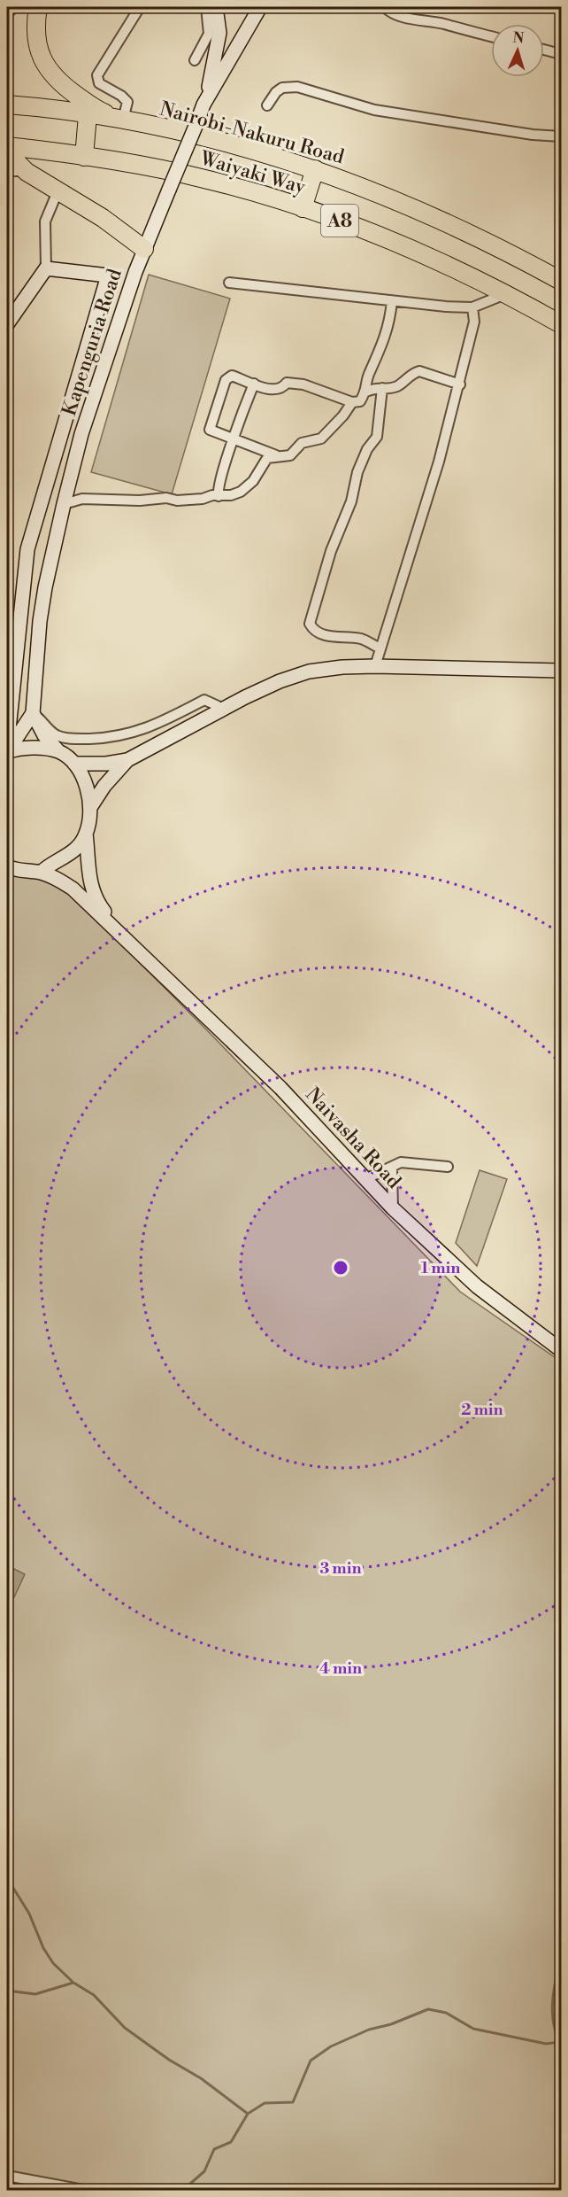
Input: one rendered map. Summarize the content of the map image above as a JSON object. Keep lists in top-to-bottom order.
{
  "streets": {
    "highway": ["Nairobi-Nakuru Road", "Waiyaki Way", "A8"],
    "street": ["Kapenguria Road", "Naivasha Road"]
  },
  "north": "top",
  "rings": [
    "1 min",
    "2 min",
    "3 min",
    "4 min"
  ]
}
